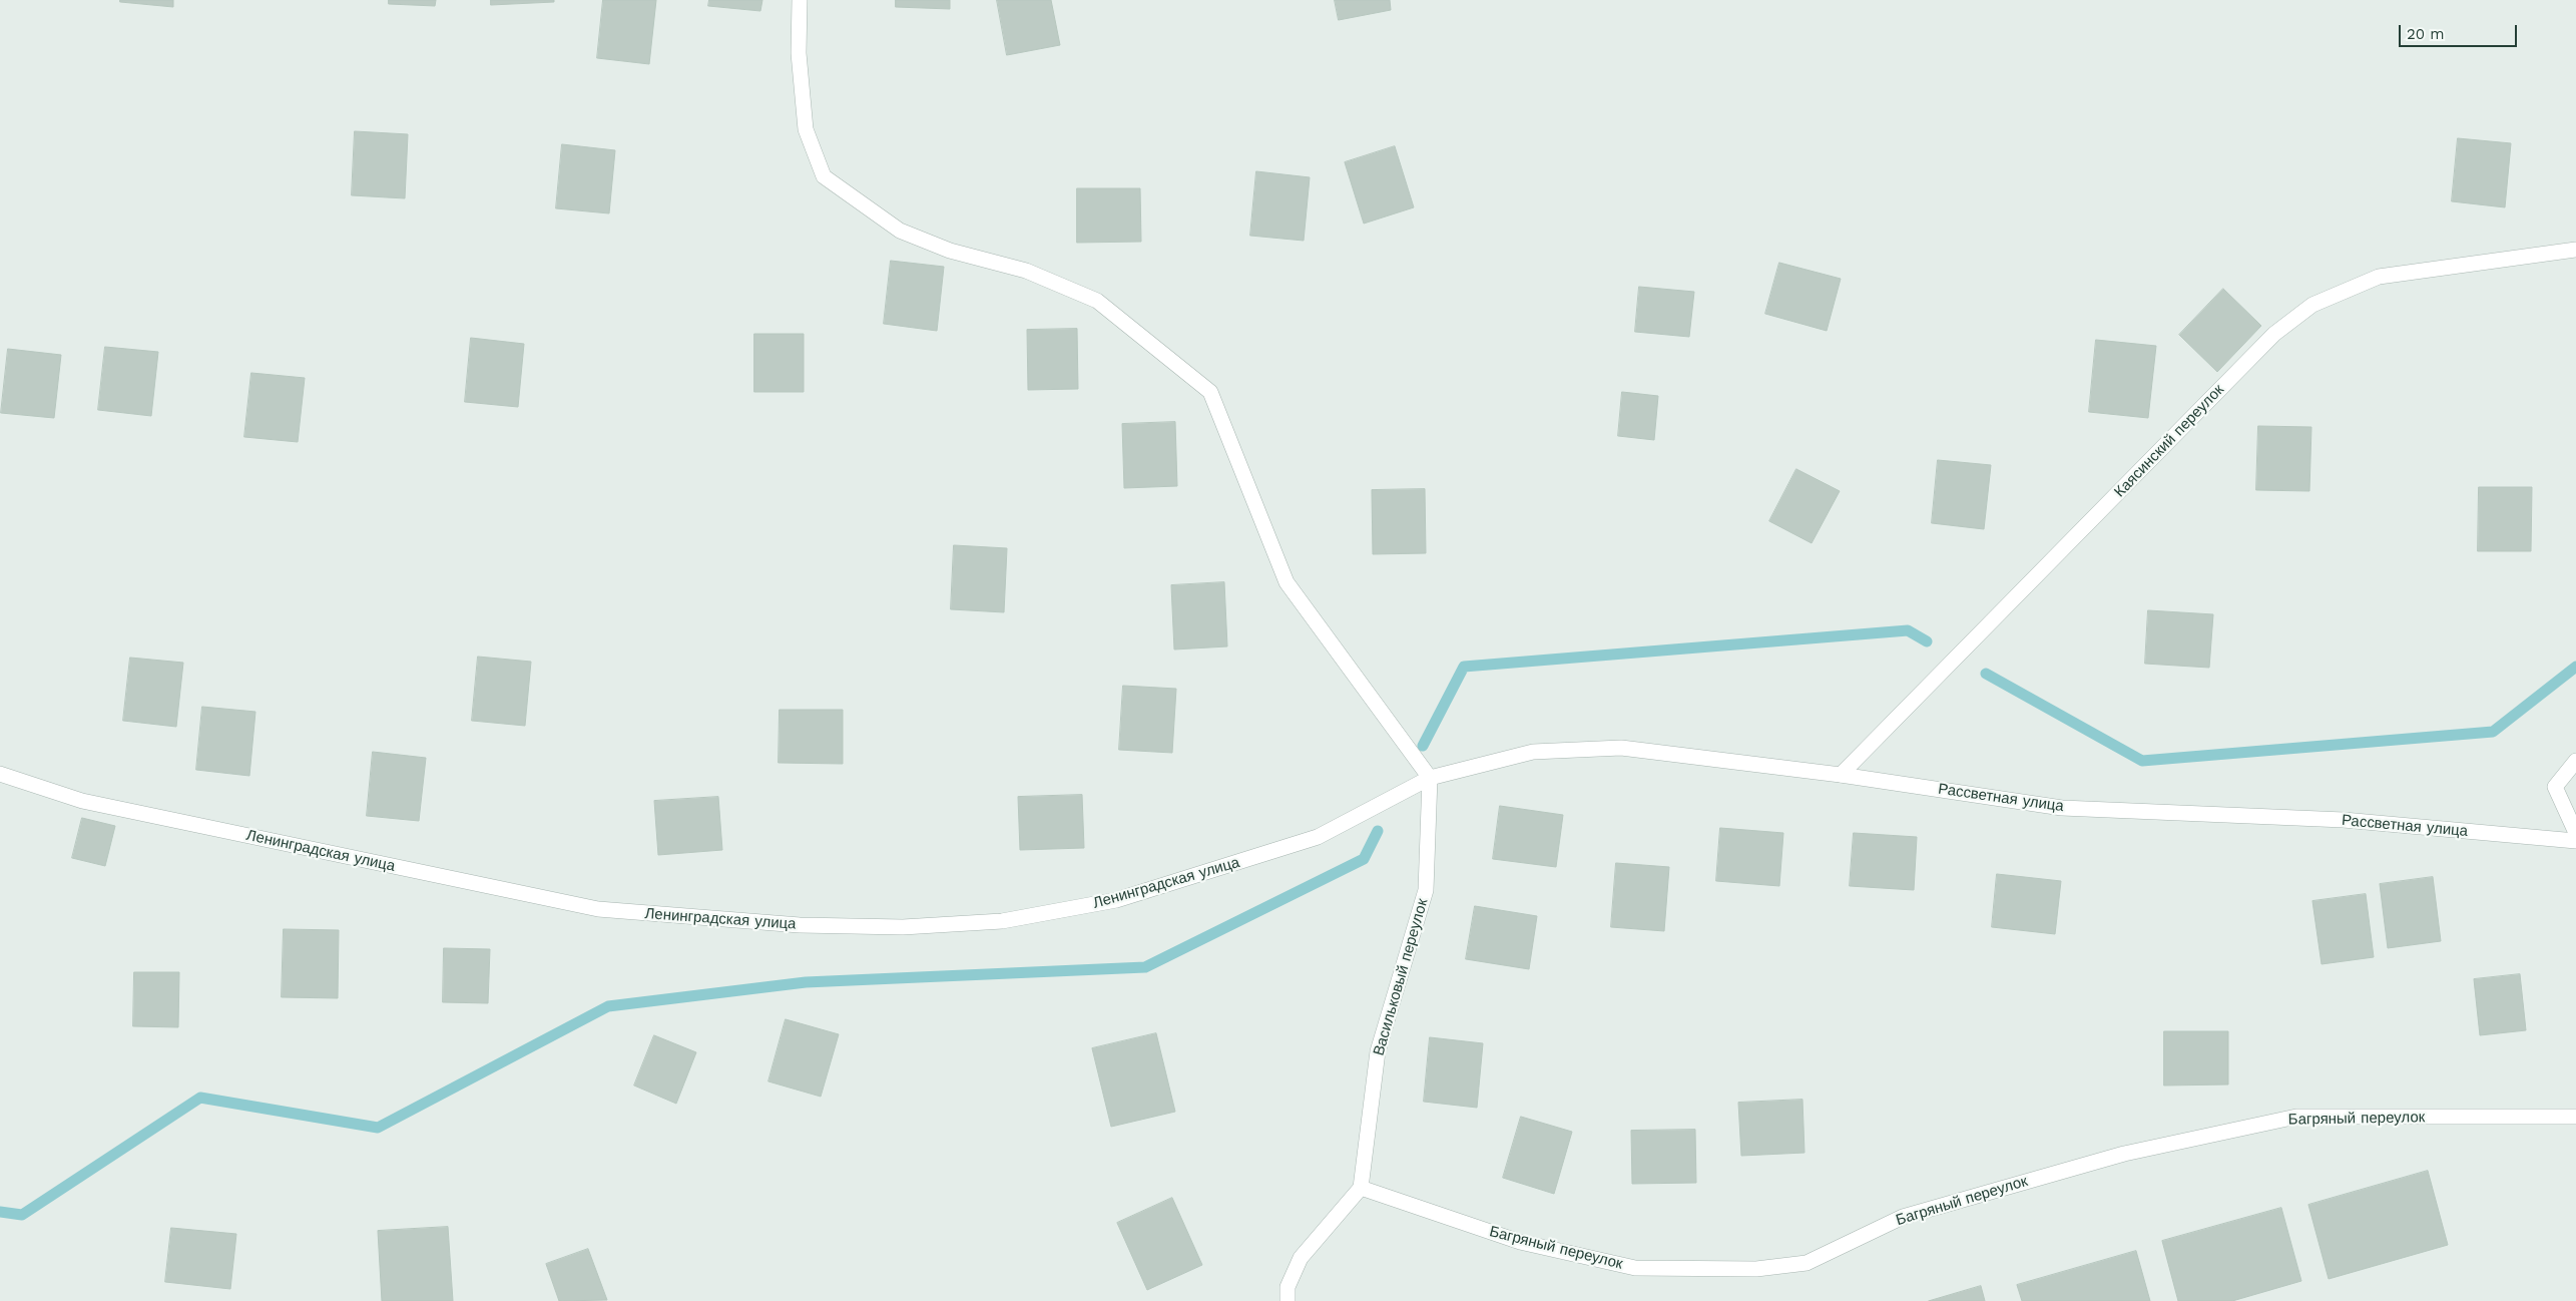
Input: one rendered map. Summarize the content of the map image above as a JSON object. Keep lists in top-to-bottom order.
{
  "streets": {
    "street": [
      "Каясинский переулок",
      "Рассветная улица",
      "Ленинградская улица",
      "Васильковый переулок",
      "Багряный переулок"
    ]
  },
  "crossings": [
    ["Каясинский переулок", "Рассветная улица"],
    ["Рассветная улица", "Ленинградская улица"],
    ["Рассветная улица", "Васильковый переулок"],
    ["Ленинградская улица", "Васильковый переулок"],
    ["Васильковый переулок", "Багряный переулок"]
  ],
  "scale_bar": "20 m"
}
